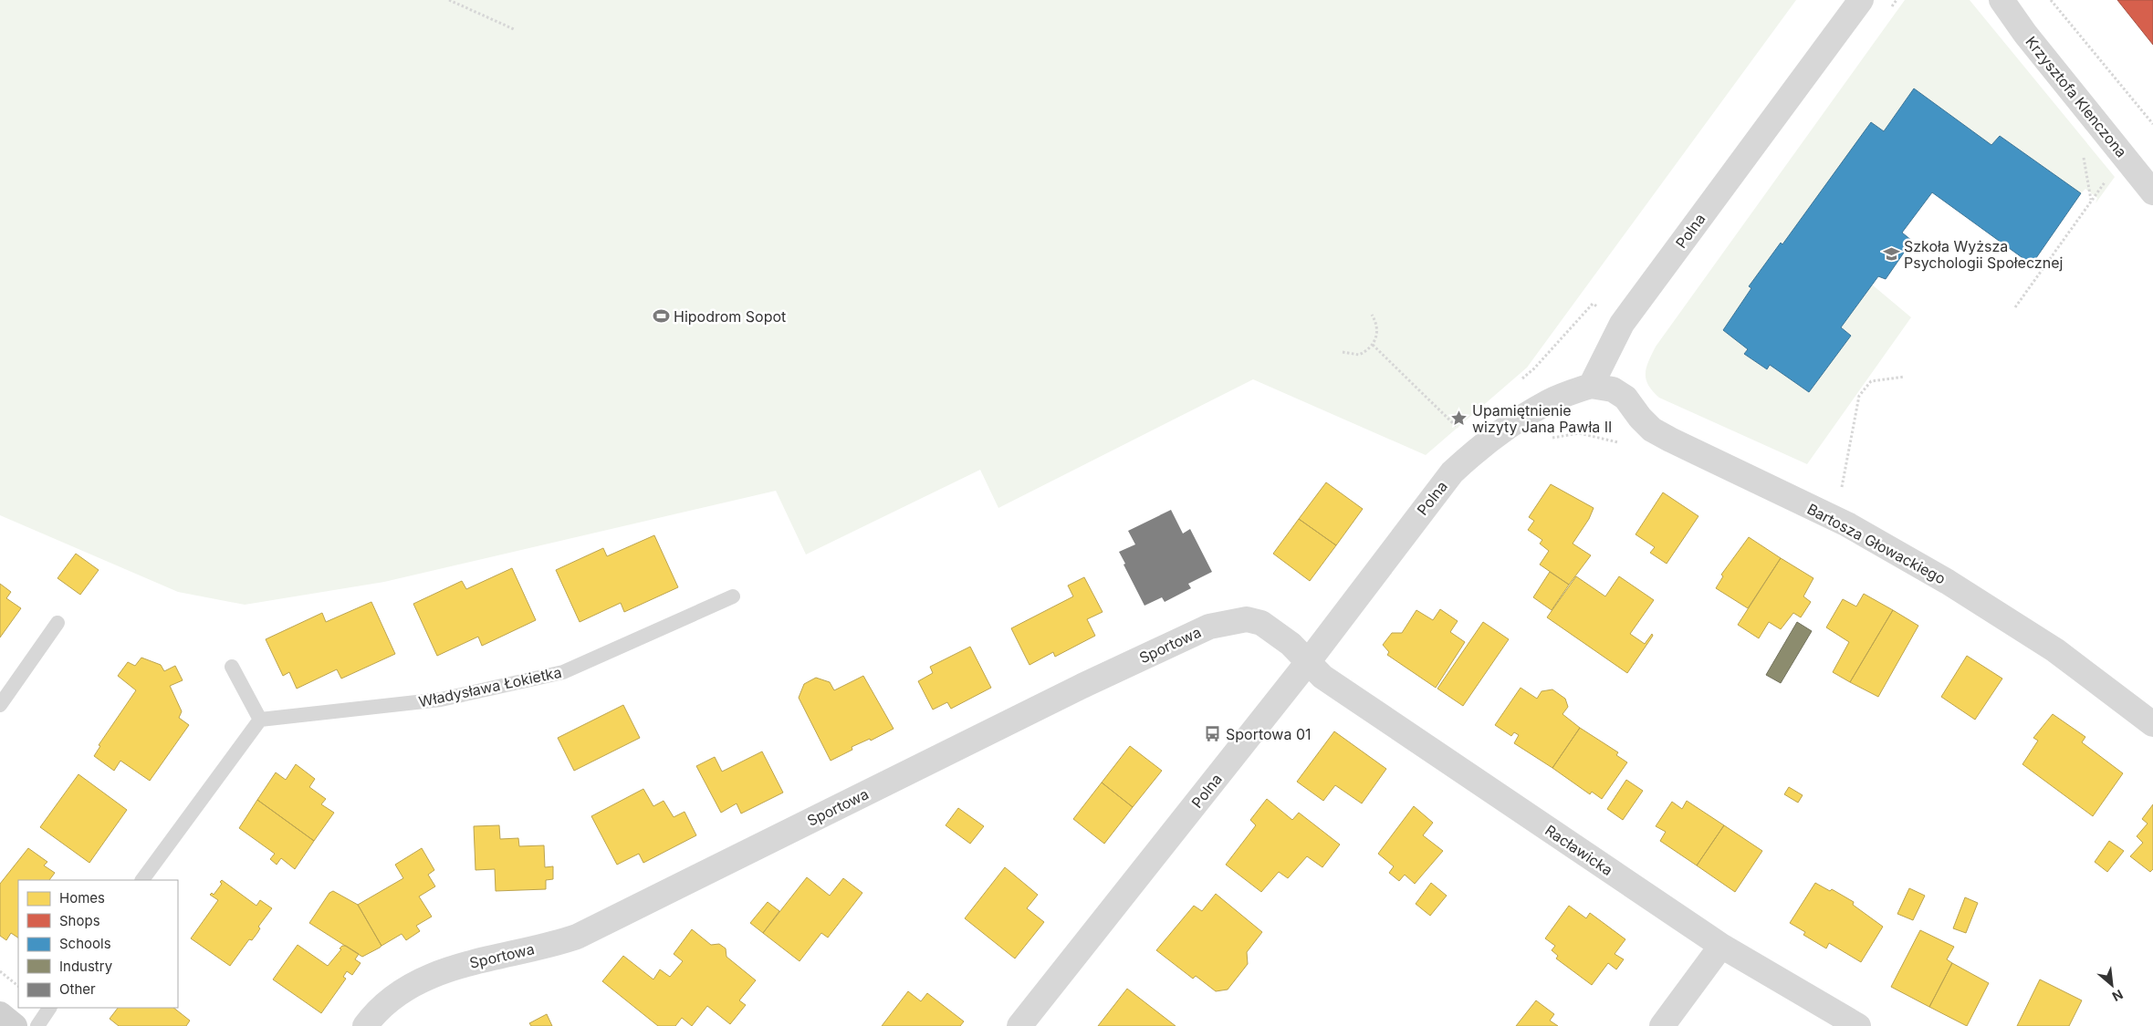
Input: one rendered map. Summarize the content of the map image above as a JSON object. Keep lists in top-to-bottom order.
{
  "streets": {
    "street": [
      "Krzysztofa Klenczona",
      "Polna",
      "Bartosza Głowackiego",
      "Sportowa",
      "Racławicka"
    ],
    "lane": ["Władysława Łokietka"]
  },
  "crossings": [
    ["Polna", "Bartosza Głowackiego"],
    ["Polna", "Sportowa"],
    ["Polna", "Racławicka"],
    ["Sportowa", "Racławicka"]
  ],
  "places": {
    "school or university": ["Szkoła Wyższa Psychologii Społecznej"],
    "sports": ["Hipodrom Sopot"],
    "place": ["Upamiętnienie wizyty Jana Pawła II"],
    "bus stop": ["Sportowa 01"]
  },
  "legend": [
    "Homes",
    "Shops",
    "Schools",
    "Industry",
    "Other"
  ],
  "north": "bottom right"
}
